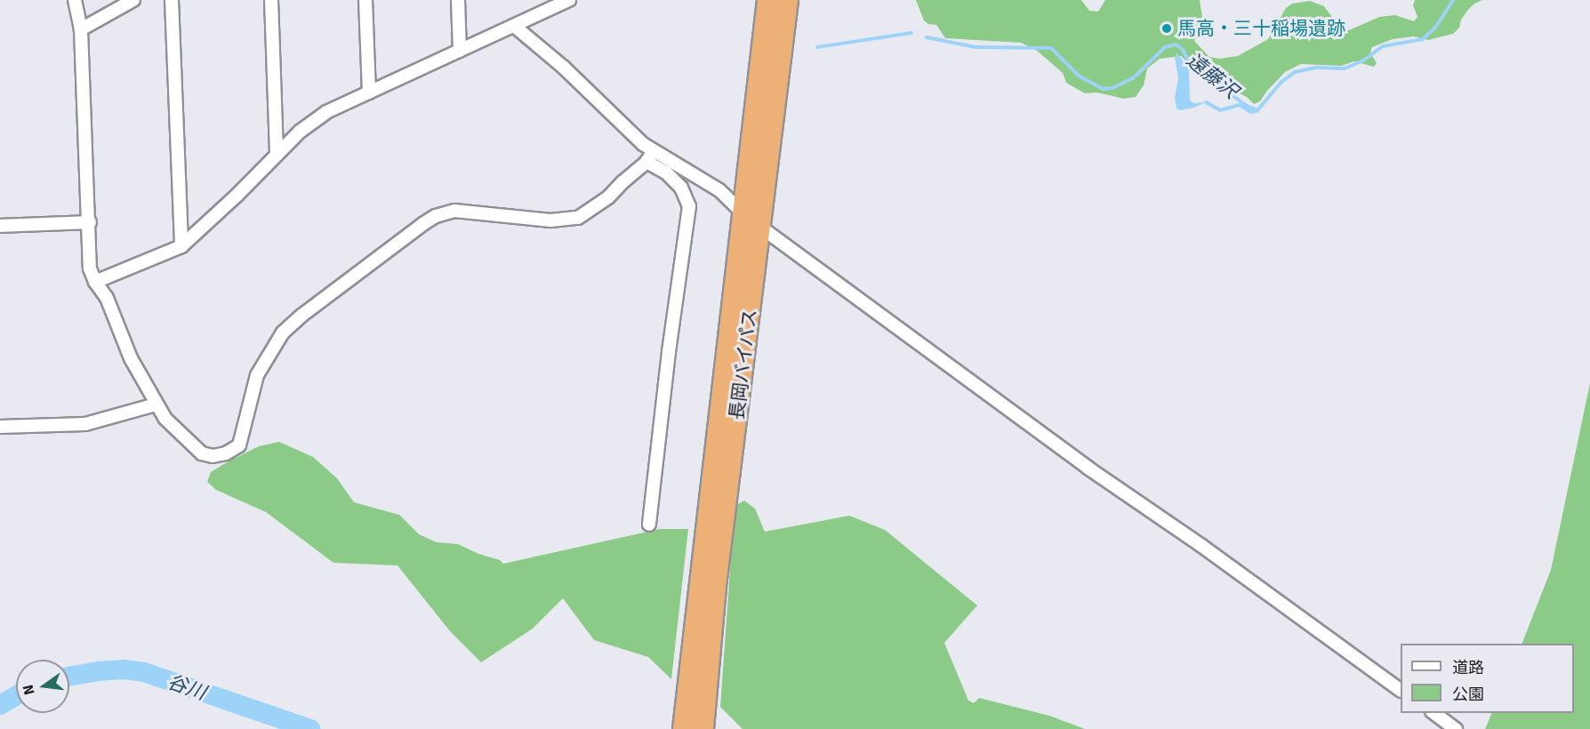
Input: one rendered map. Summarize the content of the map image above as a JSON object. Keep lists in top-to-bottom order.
{
  "streets": {
    "highway": ["長岡バイパス"]
  },
  "water": ["遠藤沢", "谷川"],
  "places": ["馬高・三十稲場遺跡"],
  "legend": ["道路", "公園"],
  "north": "left"
}
